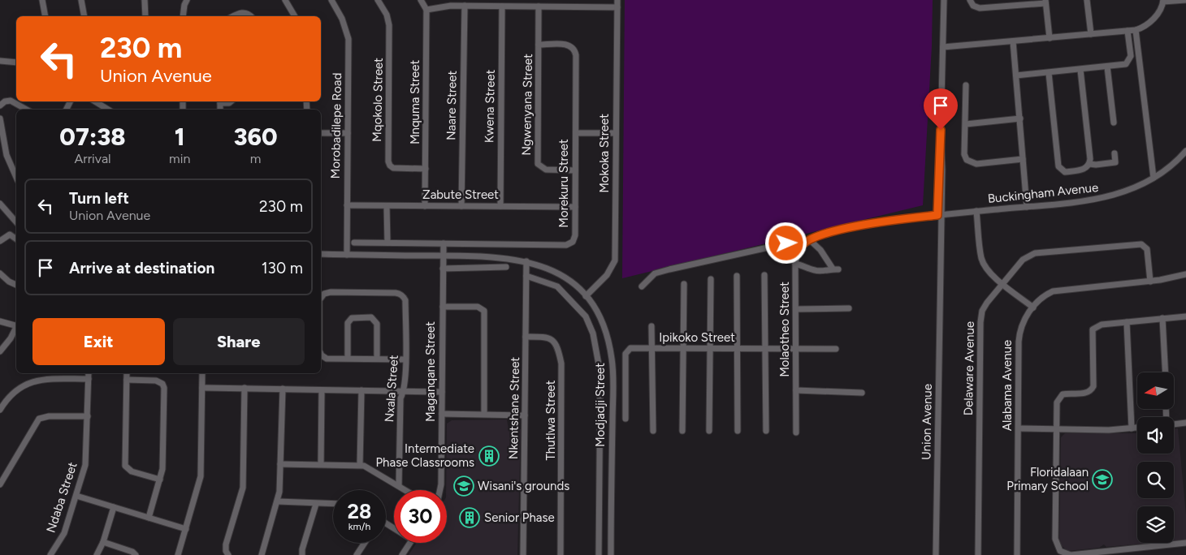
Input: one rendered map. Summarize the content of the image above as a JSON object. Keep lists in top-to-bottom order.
{
  "streets": {
    "street": [
      "Mqokolo Street",
      "Mnquma Street",
      "Ngwenyana Street",
      "Naare Street",
      "Kwena Street",
      "Morobadilepe Road",
      "Mokoka Street",
      "Morekuru Street",
      "Buckingham Avenue",
      "Zabute Street",
      "Molaotheo Street",
      "Ipikoko Street",
      "Delaware Avenue",
      "Maganqane Street",
      "Alabama Avenue",
      "Nxala Street",
      "Modjadji Street",
      "Nkentshane Street",
      "Thutlwa Street",
      "Union Avenue",
      "Ndaba Street"
    ]
  },
  "crossings": [
    ["Mqokolo Street", "Mnquma Street"],
    ["Mnquma Street", "Zabute Street"],
    ["Ngwenyana Street", "Morekuru Street"],
    ["Naare Street", "Zabute Street"],
    ["Kwena Street", "Zabute Street"],
    ["Morobadilepe Road", "Zabute Street"],
    ["Morobadilepe Road", "Modjadji Street"],
    ["Mokoka Street", "Modjadji Street"],
    ["Morekuru Street", "Zabute Street"],
    ["Morekuru Street", "Maganqane Street"],
    ["Buckingham Avenue", "Union Avenue"],
    ["Molaotheo Street", "Ipikoko Street"],
    ["Delaware Avenue", "Alabama Avenue"],
    ["Maganqane Street", "Modjadji Street"],
    ["Modjadji Street", "Nkentshane Street"],
    ["Nkentshane Street", "Thutlwa Street"]
  ],
  "places": {
    "building": ["Intermediate Phase Classrooms", "Senior Phase"],
    "school or university": ["Floridalaan Primary School", "Wisani's grounds"]
  },
  "north": "left",
  "page": {
    "turn": ["230 m", "Union Avenue"],
    "eta": [
      "07:38",
      "Arrival",
      "1",
      "min",
      "360",
      "m"
    ],
    "list": [
      {
        "name": "Turn left",
        "note": "Union Avenue",
        "value": "230 m"
      },
      {
        "name": "Arrive at destination",
        "value": "130 m"
      }
    ],
    "buttons": ["Exit", "Share"],
    "speed": "28 km/h",
    "limit": "30"
  }
}
